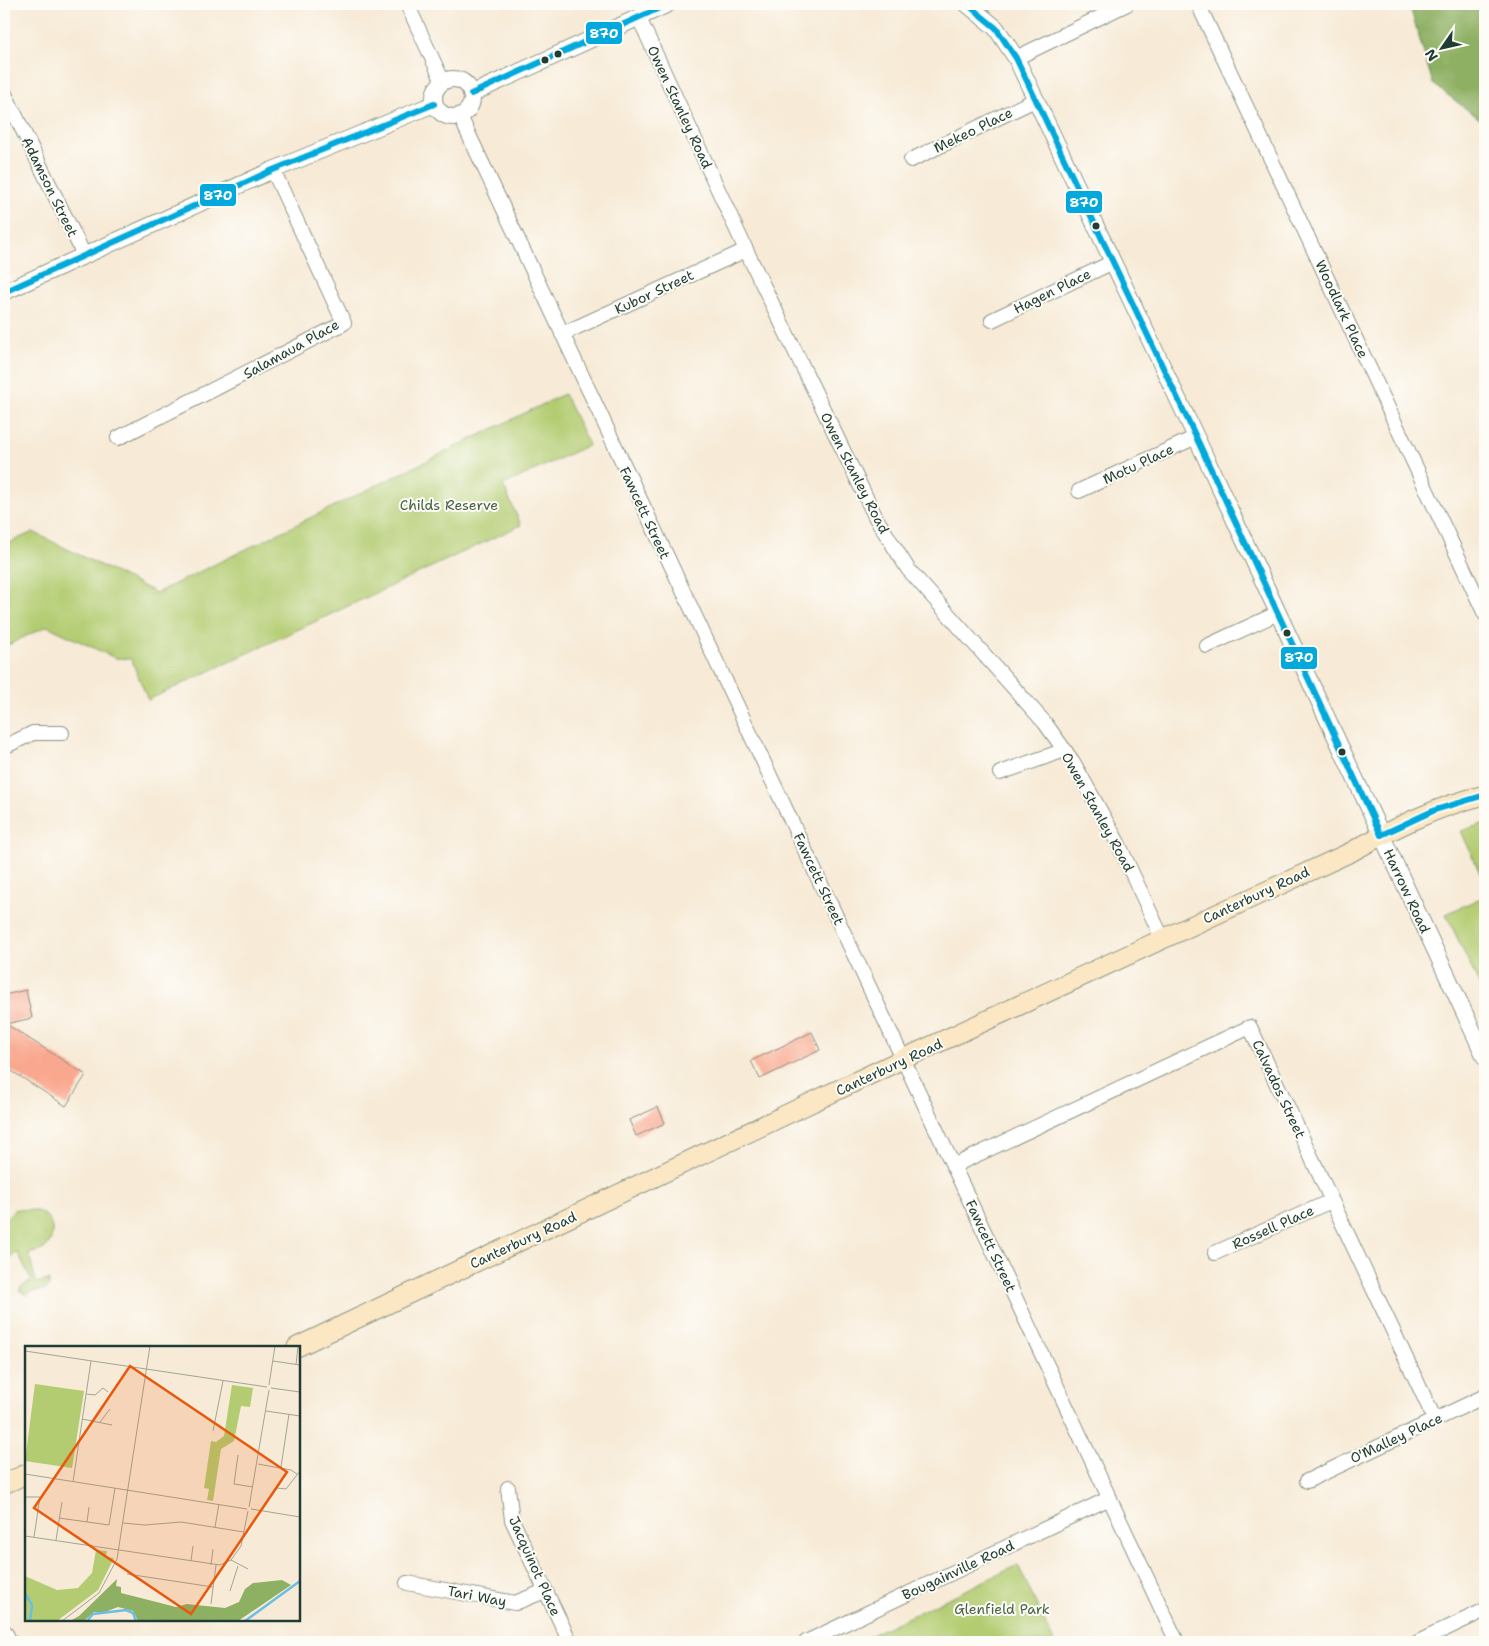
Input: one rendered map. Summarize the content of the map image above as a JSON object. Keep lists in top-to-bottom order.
{
  "streets": {
    "main road": ["Canterbury Road"],
    "street": [
      "Owen Stanley Road",
      "Mekeo Place",
      "Adamson Street",
      "Hagen Place",
      "Kubor Street",
      "Woodlark Place",
      "Salamaua Place",
      "Motu Place",
      "Fawcett Street",
      "Harrow Road",
      "Calvados Street",
      "Rossell Place",
      "O'Malley Place",
      "Jacquinot Place",
      "Bougainville Road",
      "Tari Way"
    ]
  },
  "crossings": [
    ["Owen Stanley Road", "Kubor Street"],
    ["Owen Stanley Road", "Canterbury Road"],
    ["Mekeo Place", "Harrow Road"],
    ["Hagen Place", "Harrow Road"],
    ["Kubor Street", "Fawcett Street"],
    ["Motu Place", "Harrow Road"],
    ["Fawcett Street", "Canterbury Road"],
    ["Fawcett Street", "Calvados Street"],
    ["Fawcett Street", "Bougainville Road"],
    ["Harrow Road", "Canterbury Road"],
    ["Calvados Street", "Rossell Place"],
    ["Calvados Street", "O'Malley Place"],
    ["Jacquinot Place", "Tari Way"]
  ],
  "parks": ["Childs Reserve", "Glenfield Park"],
  "lines": ["transit line 870"],
  "north": "bottom left"
}
